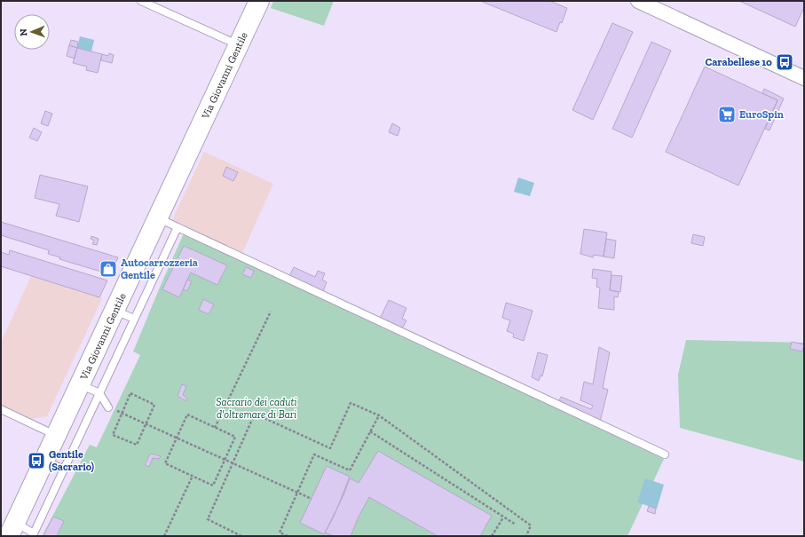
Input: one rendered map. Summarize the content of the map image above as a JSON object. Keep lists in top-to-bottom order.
{
  "streets": {
    "main road": ["Via Giovanni Gentile"]
  },
  "parks": ["Sacrario dei caduti d'oltremare di Bari"],
  "places": {
    "bus stop": ["Carabellese 10", "Gentile (Sacrario)"],
    "supermarket": ["EuroSpin"],
    "shop": ["Autocarrozzeria Gentile"]
  },
  "north": "left"
}
